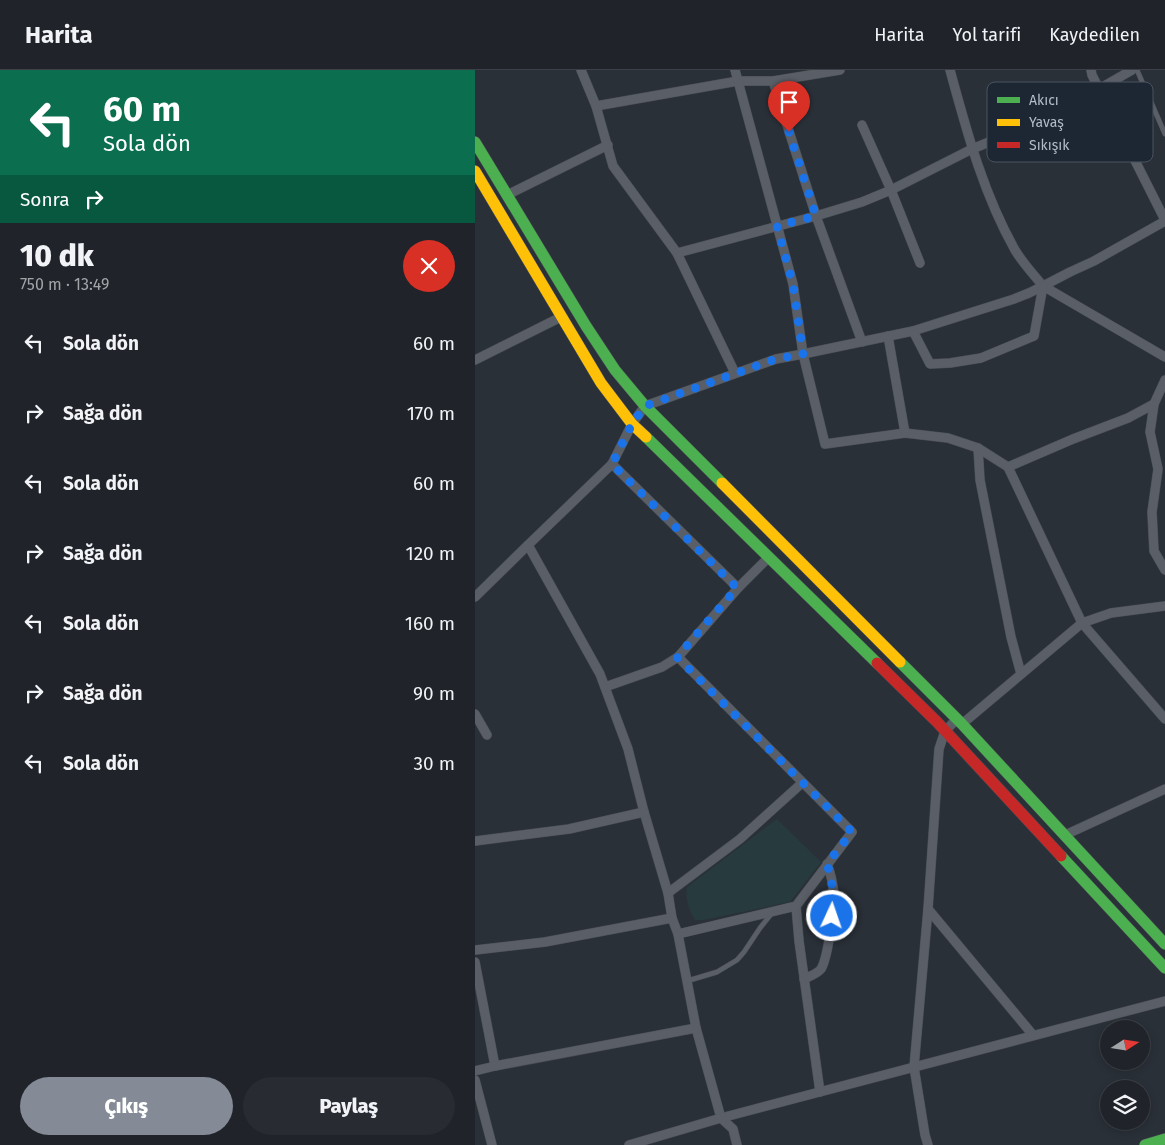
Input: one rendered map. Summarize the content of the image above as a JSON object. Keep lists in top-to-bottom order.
{
  "legend": ["Akıcı", "Yavaş", "Sıkışık"],
  "north": "right",
  "page": {
    "header": "Harita",
    "nav": ["Harita", "Yol tarifi", "Kaydedilen"],
    "turn": ["60 m", "Sola dön"],
    "then": "Sonra",
    "heading": ["10 dk", "750 m · 13:49"],
    "list": [
      {
        "name": "Sola dön",
        "value": "60 m"
      },
      {
        "name": "Sağa dön",
        "value": "170 m"
      },
      {
        "name": "Sola dön",
        "value": "60 m"
      },
      {
        "name": "Sağa dön",
        "value": "120 m"
      },
      {
        "name": "Sola dön",
        "value": "160 m"
      },
      {
        "name": "Sağa dön",
        "value": "90 m"
      },
      {
        "name": "Sola dön",
        "value": "30 m"
      }
    ],
    "buttons": ["Çıkış", "Paylaş"]
  }
}
